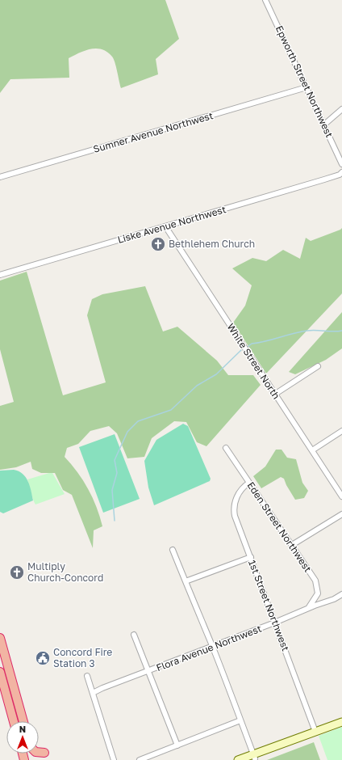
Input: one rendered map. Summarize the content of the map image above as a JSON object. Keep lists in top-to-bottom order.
{
  "streets": {
    "street": [
      "Epworth Street Northwest",
      "Sumner Avenue Northwest",
      "Liske Avenue Northwest",
      "White Street North",
      "Eden Street Northwest",
      "1st Street Northwest",
      "Flora Avenue Northwest"
    ]
  },
  "crossings": [
    ["Epworth Street Northwest", "Sumner Avenue Northwest"],
    ["Liske Avenue Northwest", "White Street North"],
    ["Eden Street Northwest", "1st Street Northwest"],
    ["Eden Street Northwest", "Flora Avenue Northwest"],
    ["1st Street Northwest", "Flora Avenue Northwest"]
  ],
  "places": {
    "church": ["Bethlehem Church", "Multiply Church-Concord"],
    "public building": ["Concord Fire Station 3"]
  },
  "north": "top"
}
